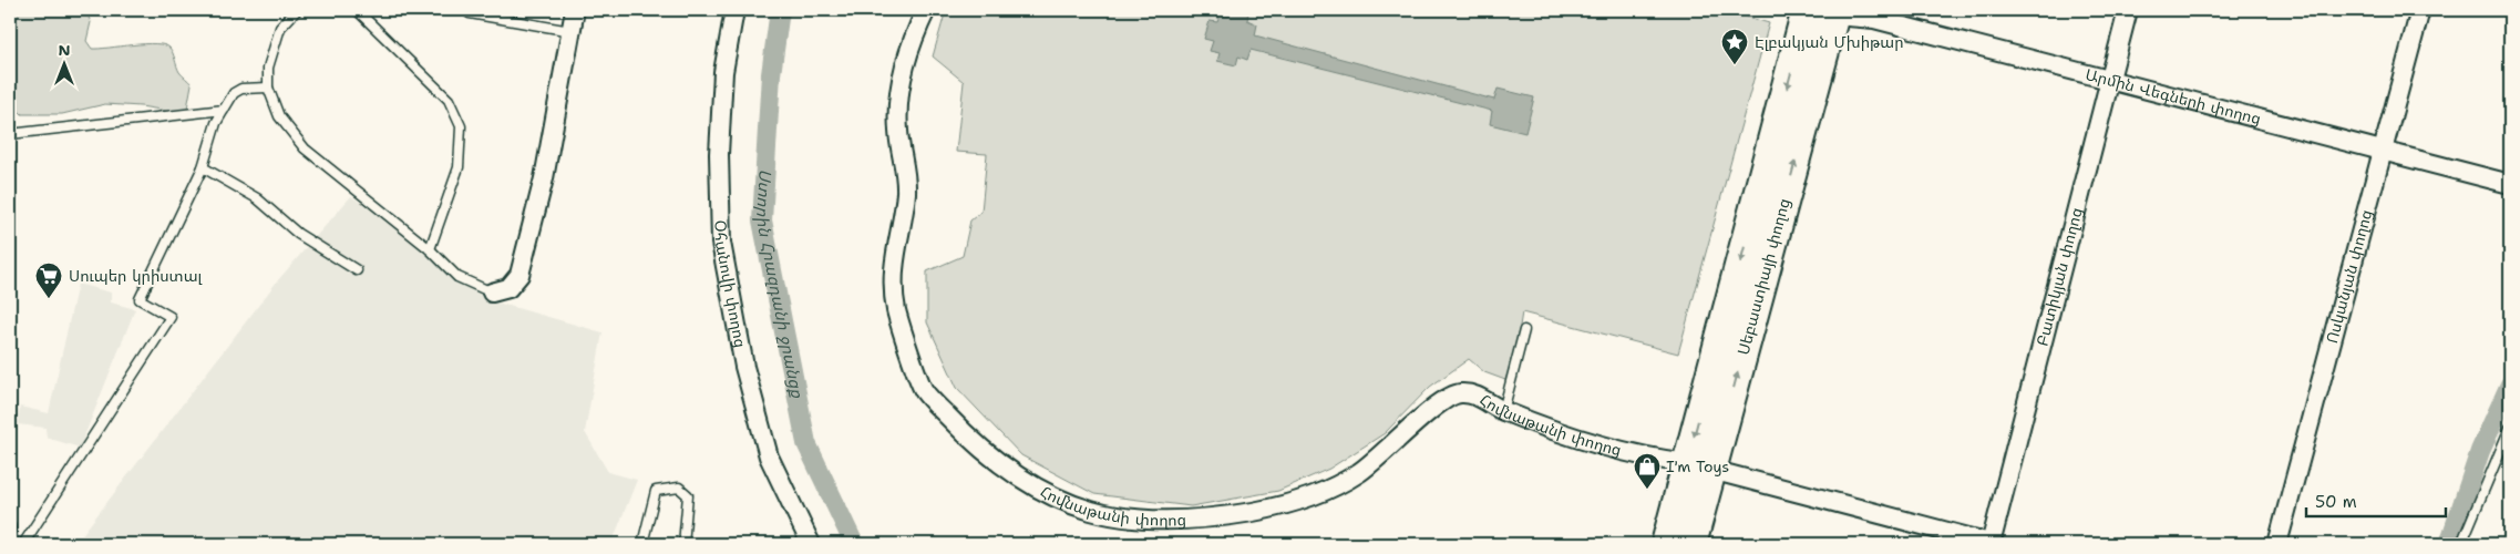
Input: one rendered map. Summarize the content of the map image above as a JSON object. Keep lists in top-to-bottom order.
{
  "streets": {
    "main road": ["Սեբաստիայի փողոց"],
    "street": [
      "Արմին Վեգների փողոց",
      "Բատիկյան փողոց",
      "Ոսկանյան փողոց",
      "Օհանովի փողոց",
      "Հովնաթանի փողոց"
    ]
  },
  "crossings": [
    ["Արմին Վեգների փողոց", "Սեբաստիայի փողոց"],
    ["Արմին Վեգների փողոց", "Բատիկյան փողոց"],
    ["Արմին Վեգների փողոց", "Ոսկանյան փողոց"],
    ["Սեբաստիայի փողոց", "Հովնաթանի փողոց"],
    ["Բատիկյան փողոց", "Հովնաթանի փողոց"]
  ],
  "water": ["Ստորին Հրազդանի ջրանցք"],
  "places": {
    "place": ["Էլբակյան Մխիթար"],
    "supermarket": ["Սուպեր կրիստալ"],
    "shop": ["I'm Toys"]
  },
  "scale_bar": "50 m",
  "north": "top"
}
